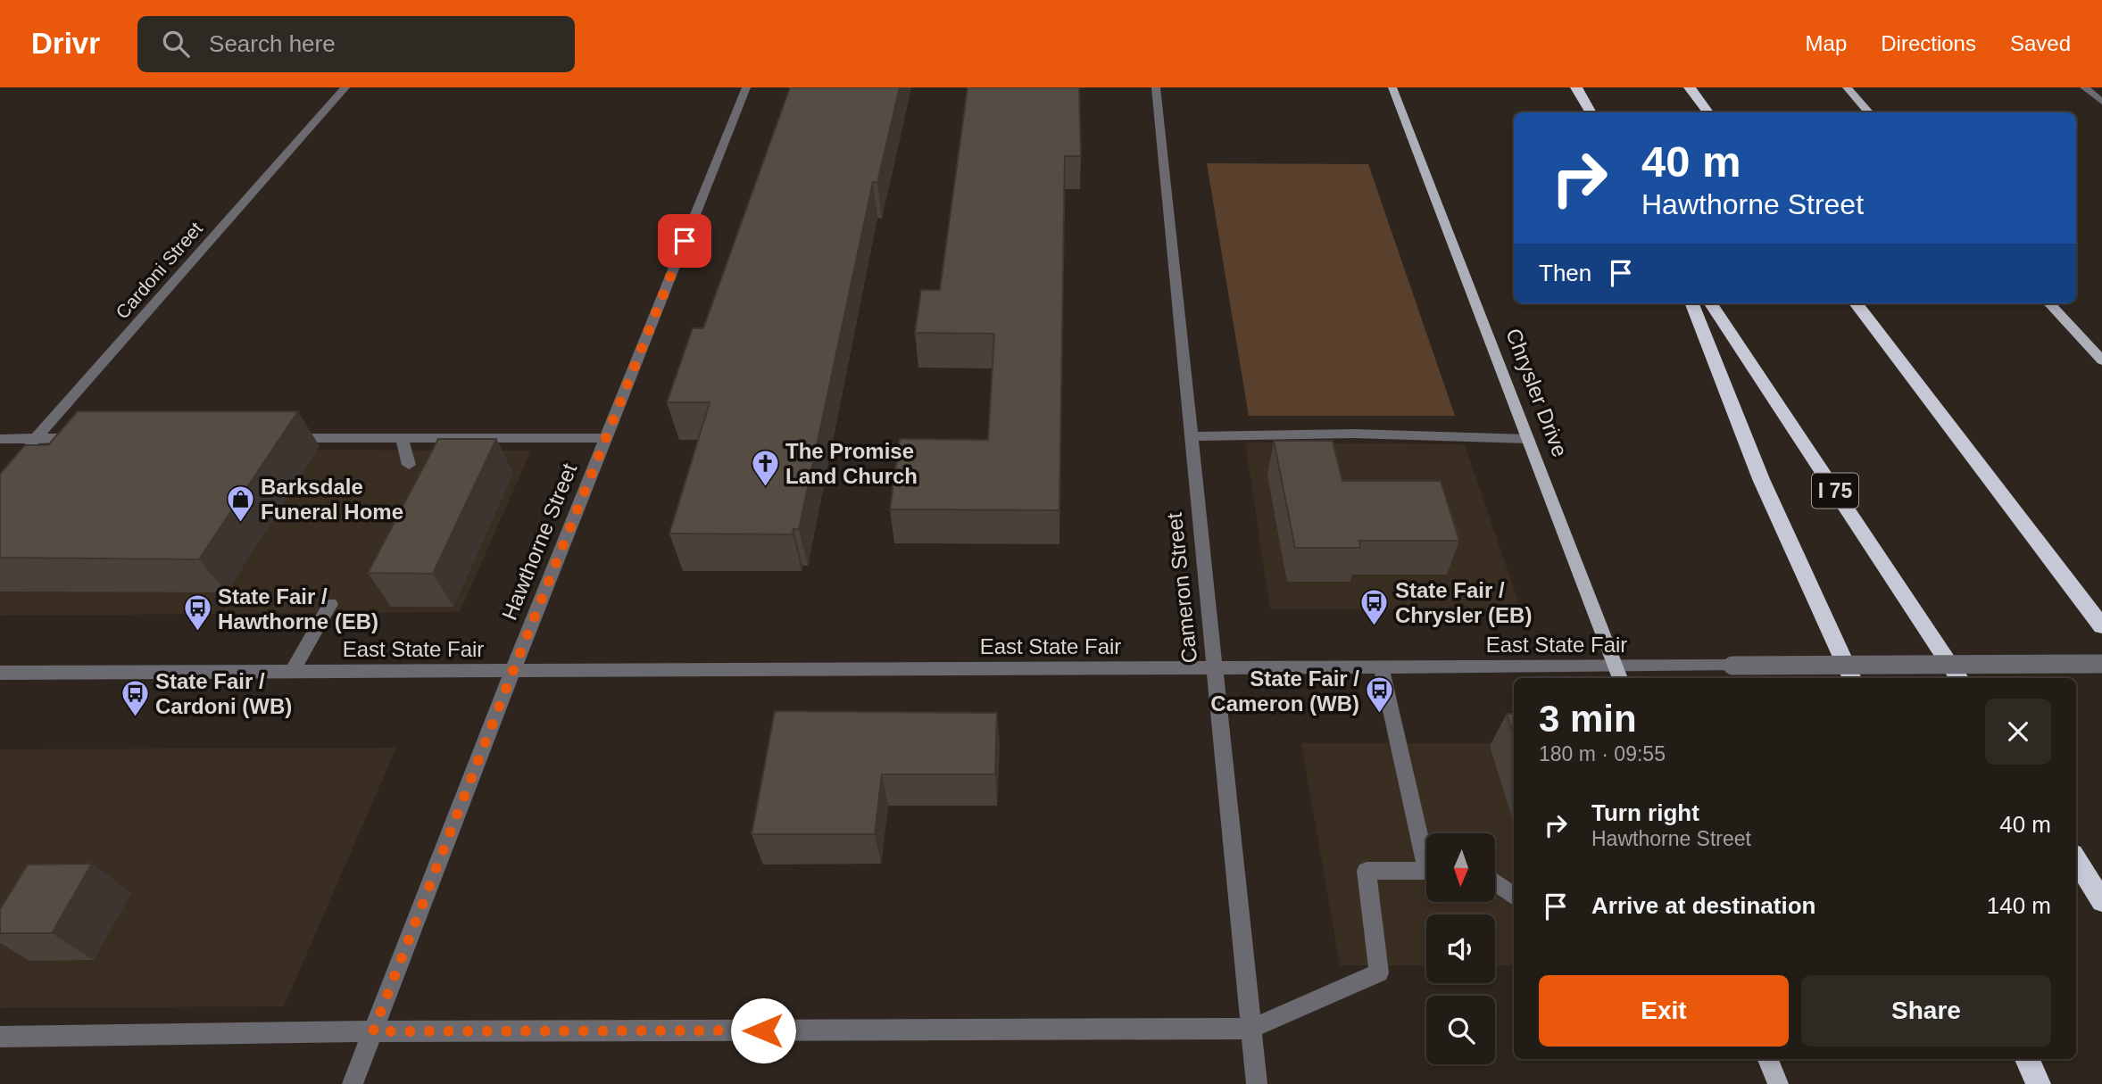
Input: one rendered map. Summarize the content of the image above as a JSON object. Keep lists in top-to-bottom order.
{
  "streets": {
    "highway": ["I 75"],
    "main road": ["Chrysler Drive"],
    "street": [
      "Cardoni Street",
      "Hawthorne Street",
      "Cameron Street",
      "East State Fair"
    ]
  },
  "crossings": [
    ["Chrysler Drive", "East State Fair"],
    ["Hawthorne Street", "East State Fair"],
    ["Cameron Street", "East State Fair"]
  ],
  "places": {
    "church": ["The Promise Land Church"],
    "shop": ["Barksdale Funeral Home"],
    "bus stop": [
      "State Fair / Chrysler (EB)",
      "State Fair / Hawthorne (EB)",
      "State Fair / Cameron (WB)",
      "State Fair / Cardoni (WB)"
    ]
  },
  "north": "bottom",
  "page": {
    "header": "Drivr",
    "search": "Search here",
    "nav": ["Map", "Directions", "Saved"],
    "turn": ["40 m", "Hawthorne Street"],
    "then": "Then",
    "heading": ["3 min", "180 m · 09:55"],
    "list": [
      {
        "name": "Turn right",
        "note": "Hawthorne Street",
        "value": "40 m"
      },
      {
        "name": "Arrive at destination",
        "value": "140 m"
      }
    ],
    "buttons": ["Exit", "Share"]
  }
}
